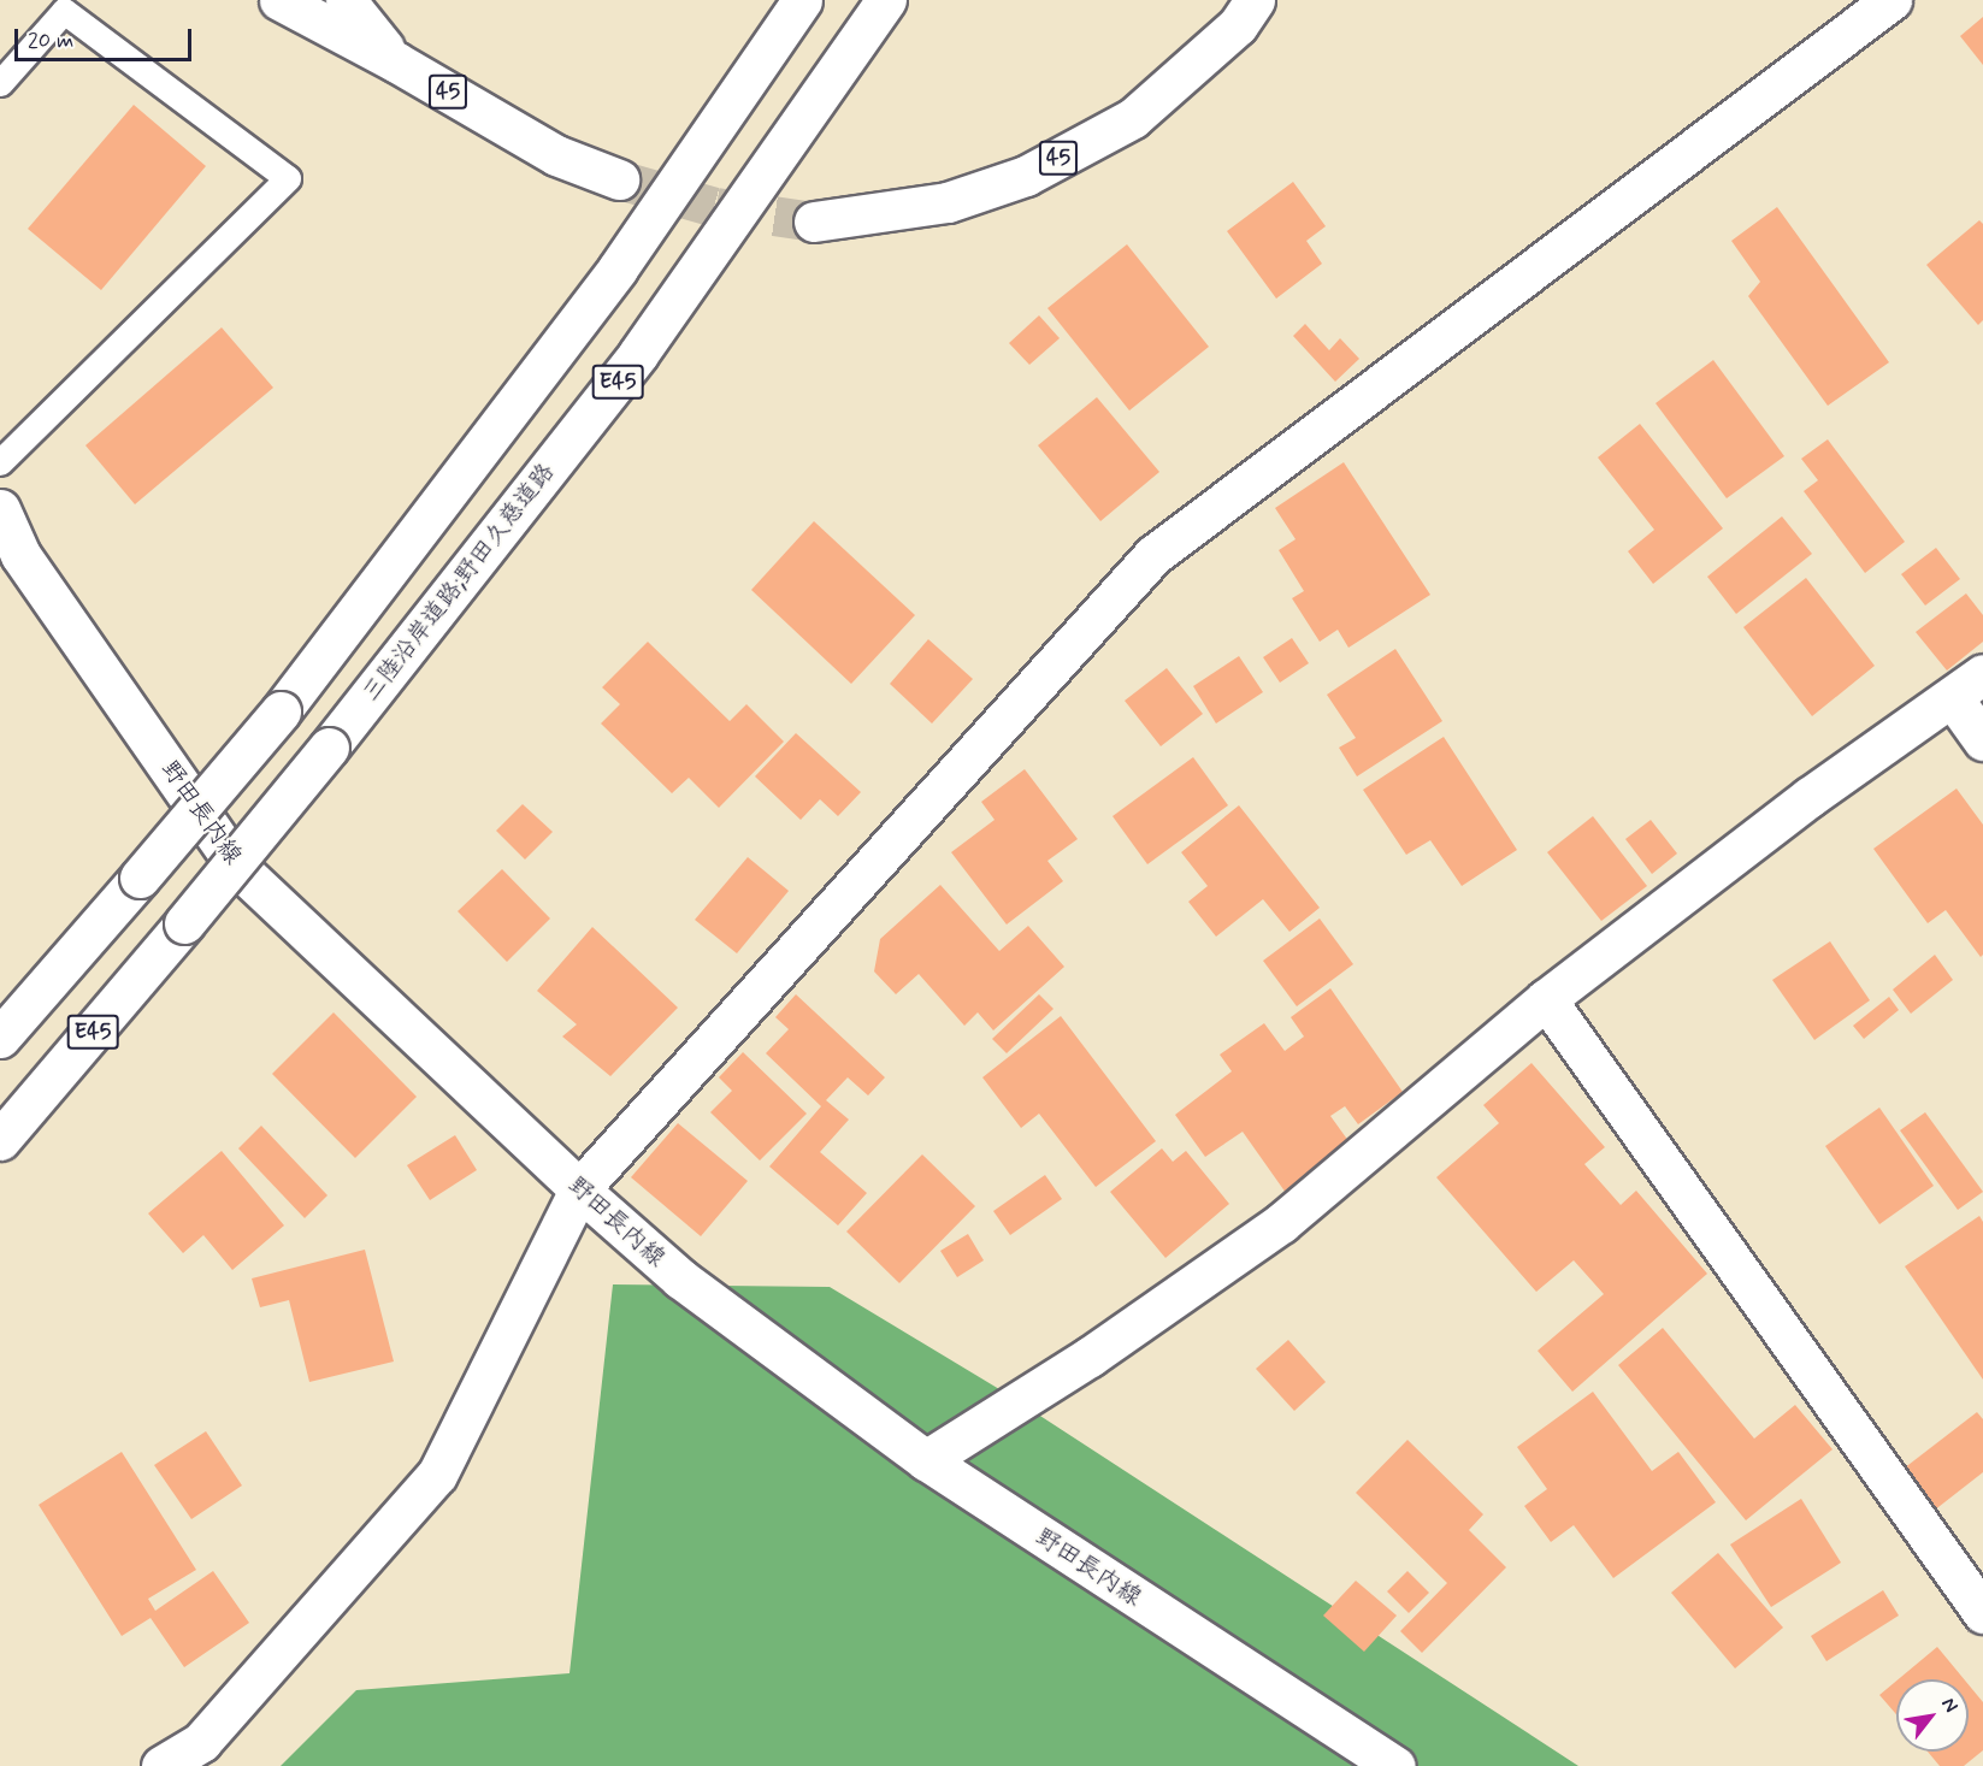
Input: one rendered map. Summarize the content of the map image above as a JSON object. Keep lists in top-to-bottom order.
{
  "streets": {
    "main road": [
      "45",
      "E45",
      "三陸沿岸道路;野田久慈道路",
      "野田長内線"
    ]
  },
  "scale_bar": "20 m",
  "north": "top right"
}
